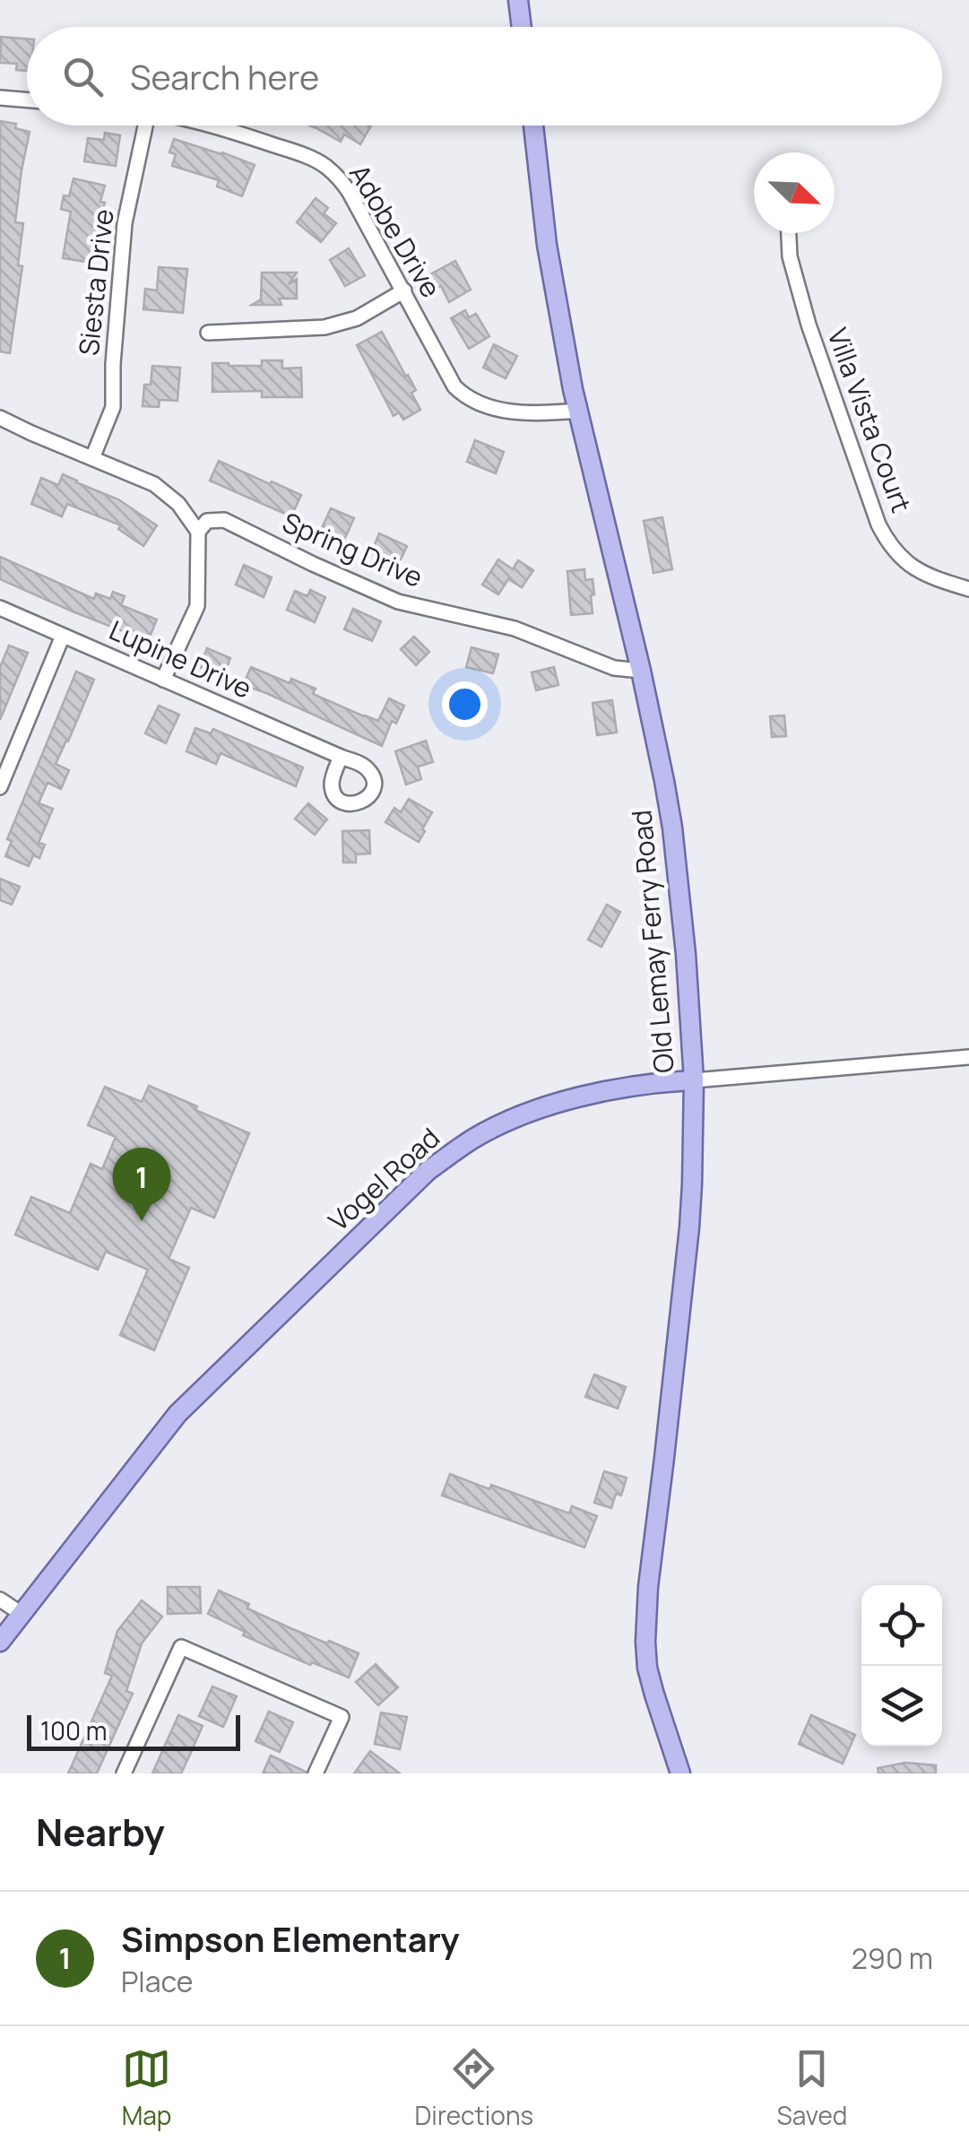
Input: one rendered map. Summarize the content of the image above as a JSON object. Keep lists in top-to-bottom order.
{
  "streets": {
    "main road": ["Old Lemay Ferry Road", "Vogel Road"],
    "street": [
      "Adobe Drive",
      "Siesta Drive",
      "Villa Vista Court",
      "Spring Drive",
      "Lupine Drive"
    ]
  },
  "crossings": [
    ["Adobe Drive", "Old Lemay Ferry Road"],
    ["Spring Drive", "Old Lemay Ferry Road"],
    ["Old Lemay Ferry Road", "Vogel Road"]
  ],
  "scale_bar": "100 m",
  "north": "bottom right",
  "page": {
    "search": "Search here",
    "pins": "1",
    "scale": "100 m",
    "heading": "Nearby",
    "list": [
      {
        "mark": "1",
        "name": "Simpson Elementary",
        "note": "Place",
        "value": "290 m"
      }
    ],
    "nav": ["Map", "Directions", "Saved"]
  }
}
